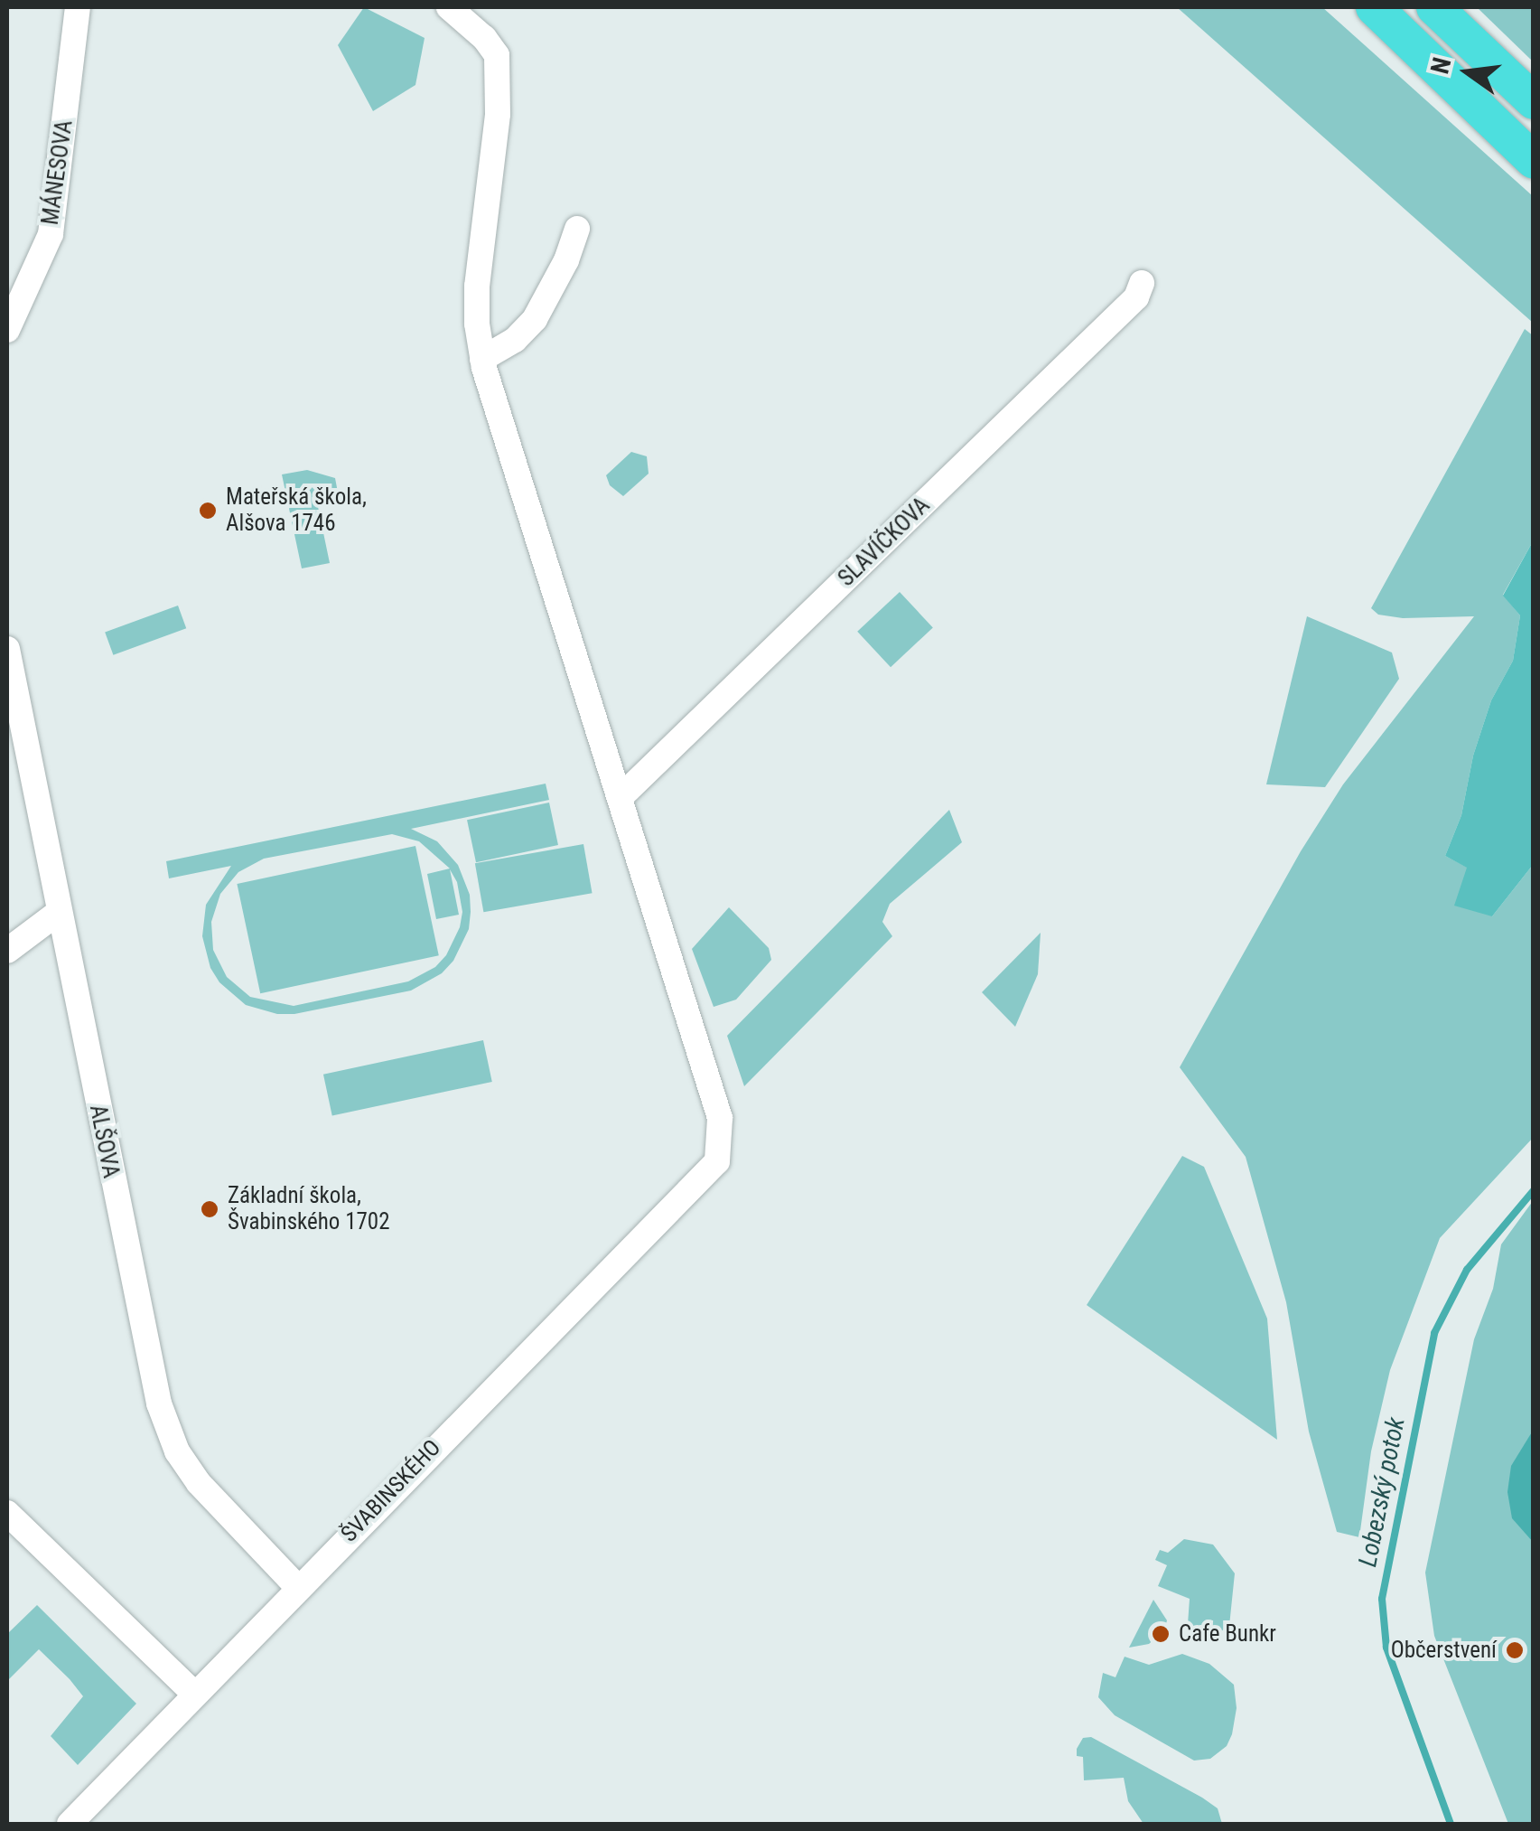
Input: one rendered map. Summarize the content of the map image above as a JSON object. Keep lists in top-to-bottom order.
{
  "streets": {
    "street": [
      "MÁNESOVA",
      "SLAVÍČKOVA",
      "ALŠOVA",
      "ŠVABINSKÉHO"
    ]
  },
  "crossings": [
    ["SLAVÍČKOVA", "ŠVABINSKÉHO"],
    ["ALŠOVA", "ŠVABINSKÉHO"]
  ],
  "water": ["Lobezský potok"],
  "places": [
    "Mateřská škola, Alšova 1746",
    "Základní škola, Švabinského 1702",
    "Cafe Bunkr",
    "Občerstvení"
  ],
  "north": "left"
}
